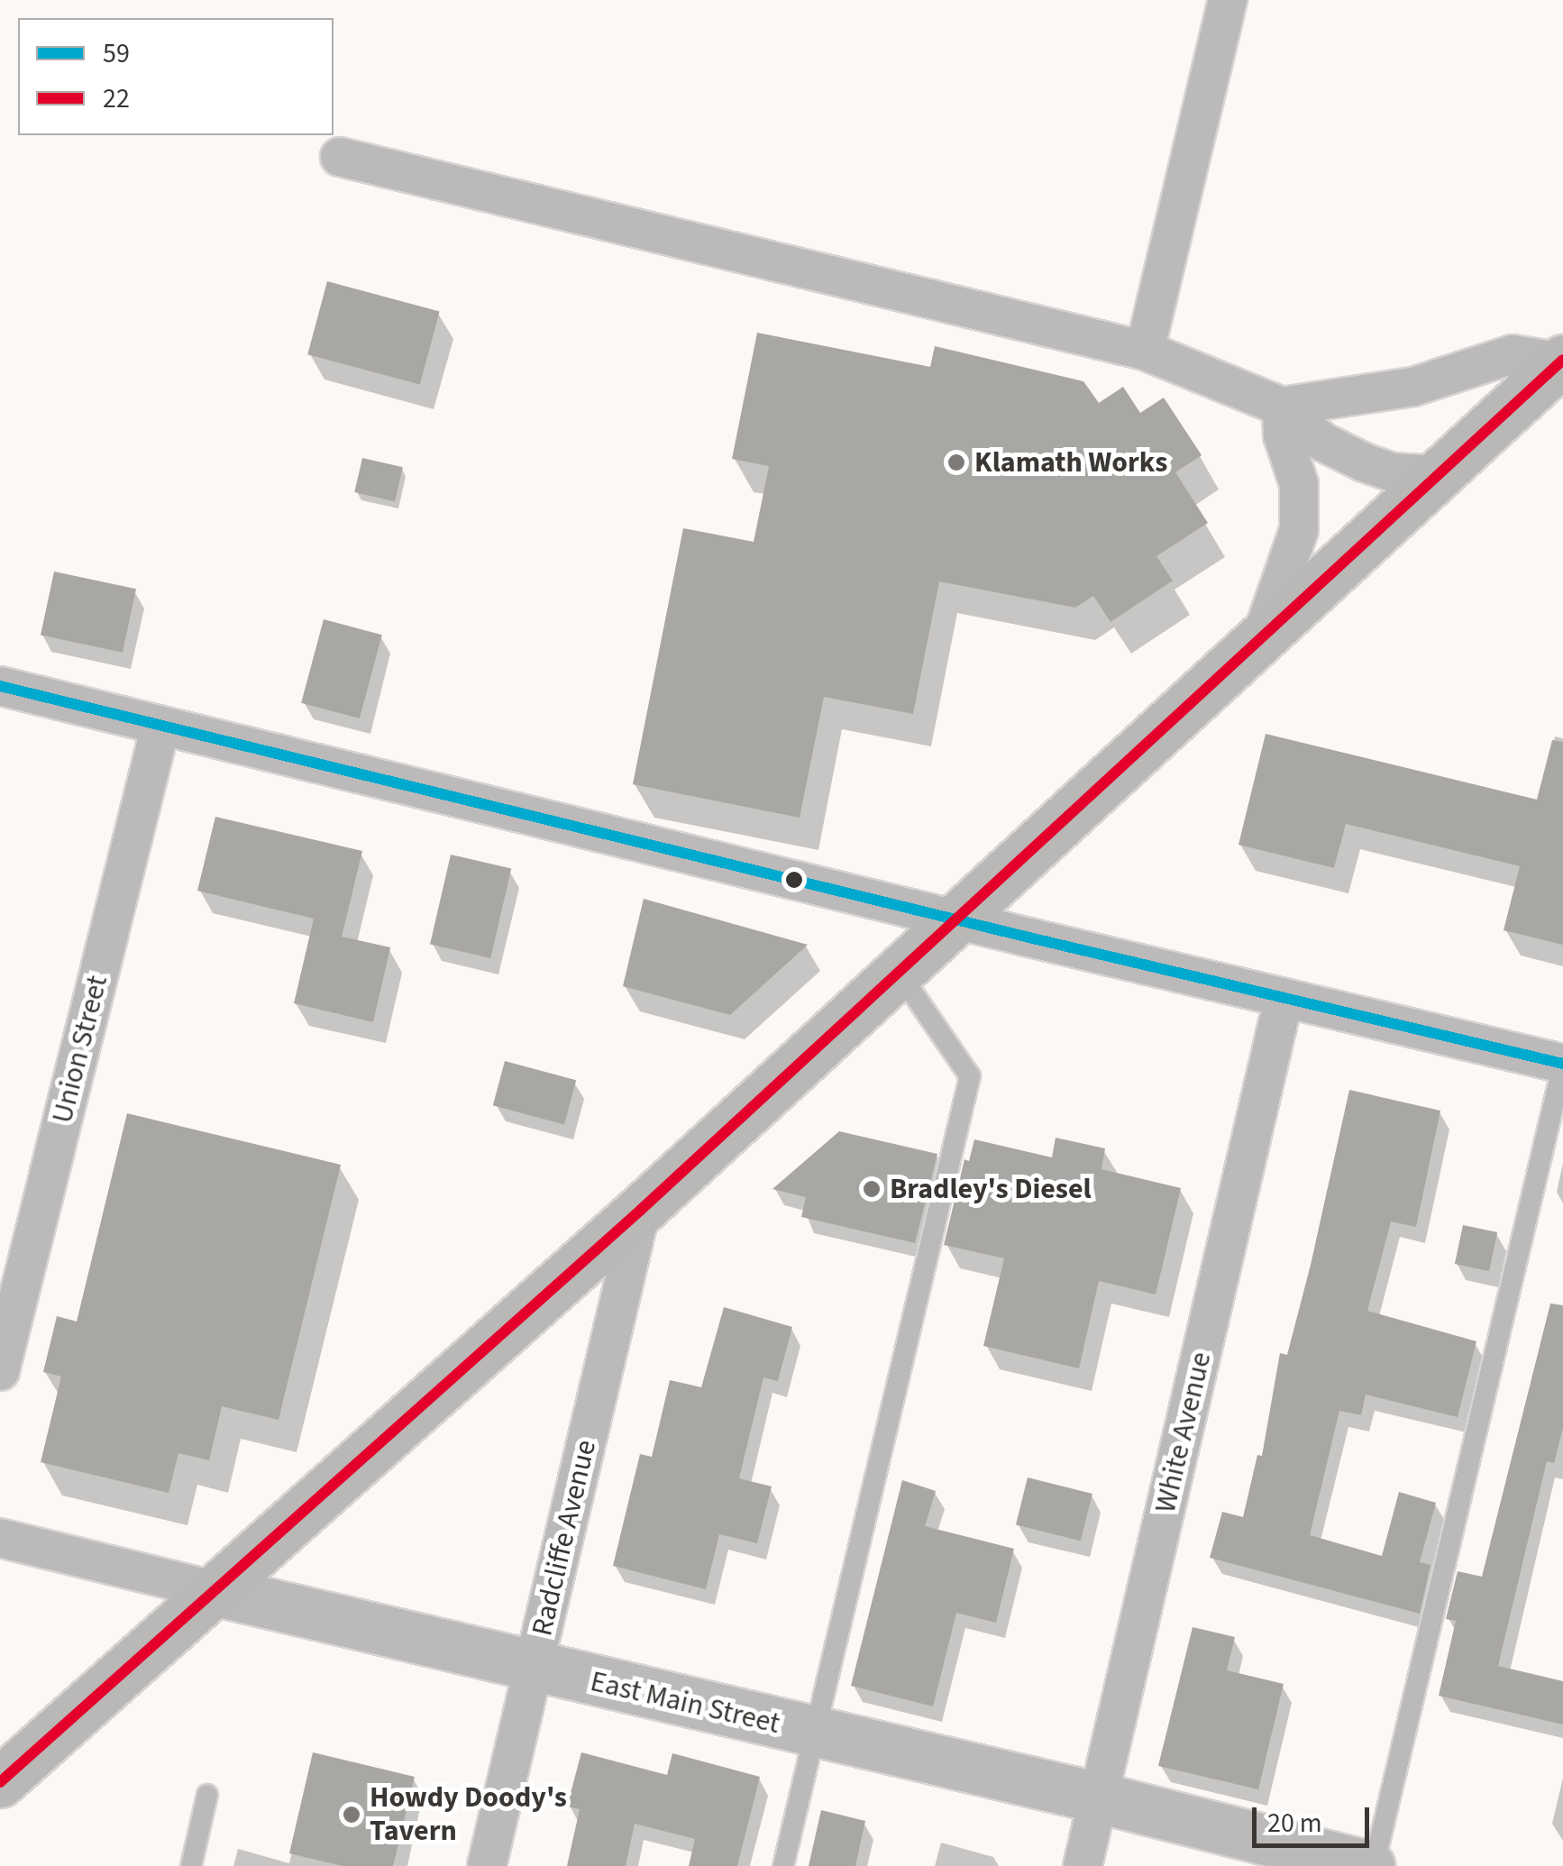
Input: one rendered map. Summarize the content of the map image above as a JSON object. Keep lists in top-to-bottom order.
{
  "streets": {
    "street": [
      "Union Street",
      "White Avenue",
      "Radcliffe Avenue",
      "East Main Street"
    ]
  },
  "crossings": [
    ["White Avenue", "East Main Street"],
    ["Radcliffe Avenue", "East Main Street"]
  ],
  "places": ["Klamath Works", "Bradley's Diesel", "Howdy Doody's Tavern"],
  "lines": ["transit line 22", "transit line 59"],
  "legend": ["59", "22"],
  "scale_bar": "20 m"
}
